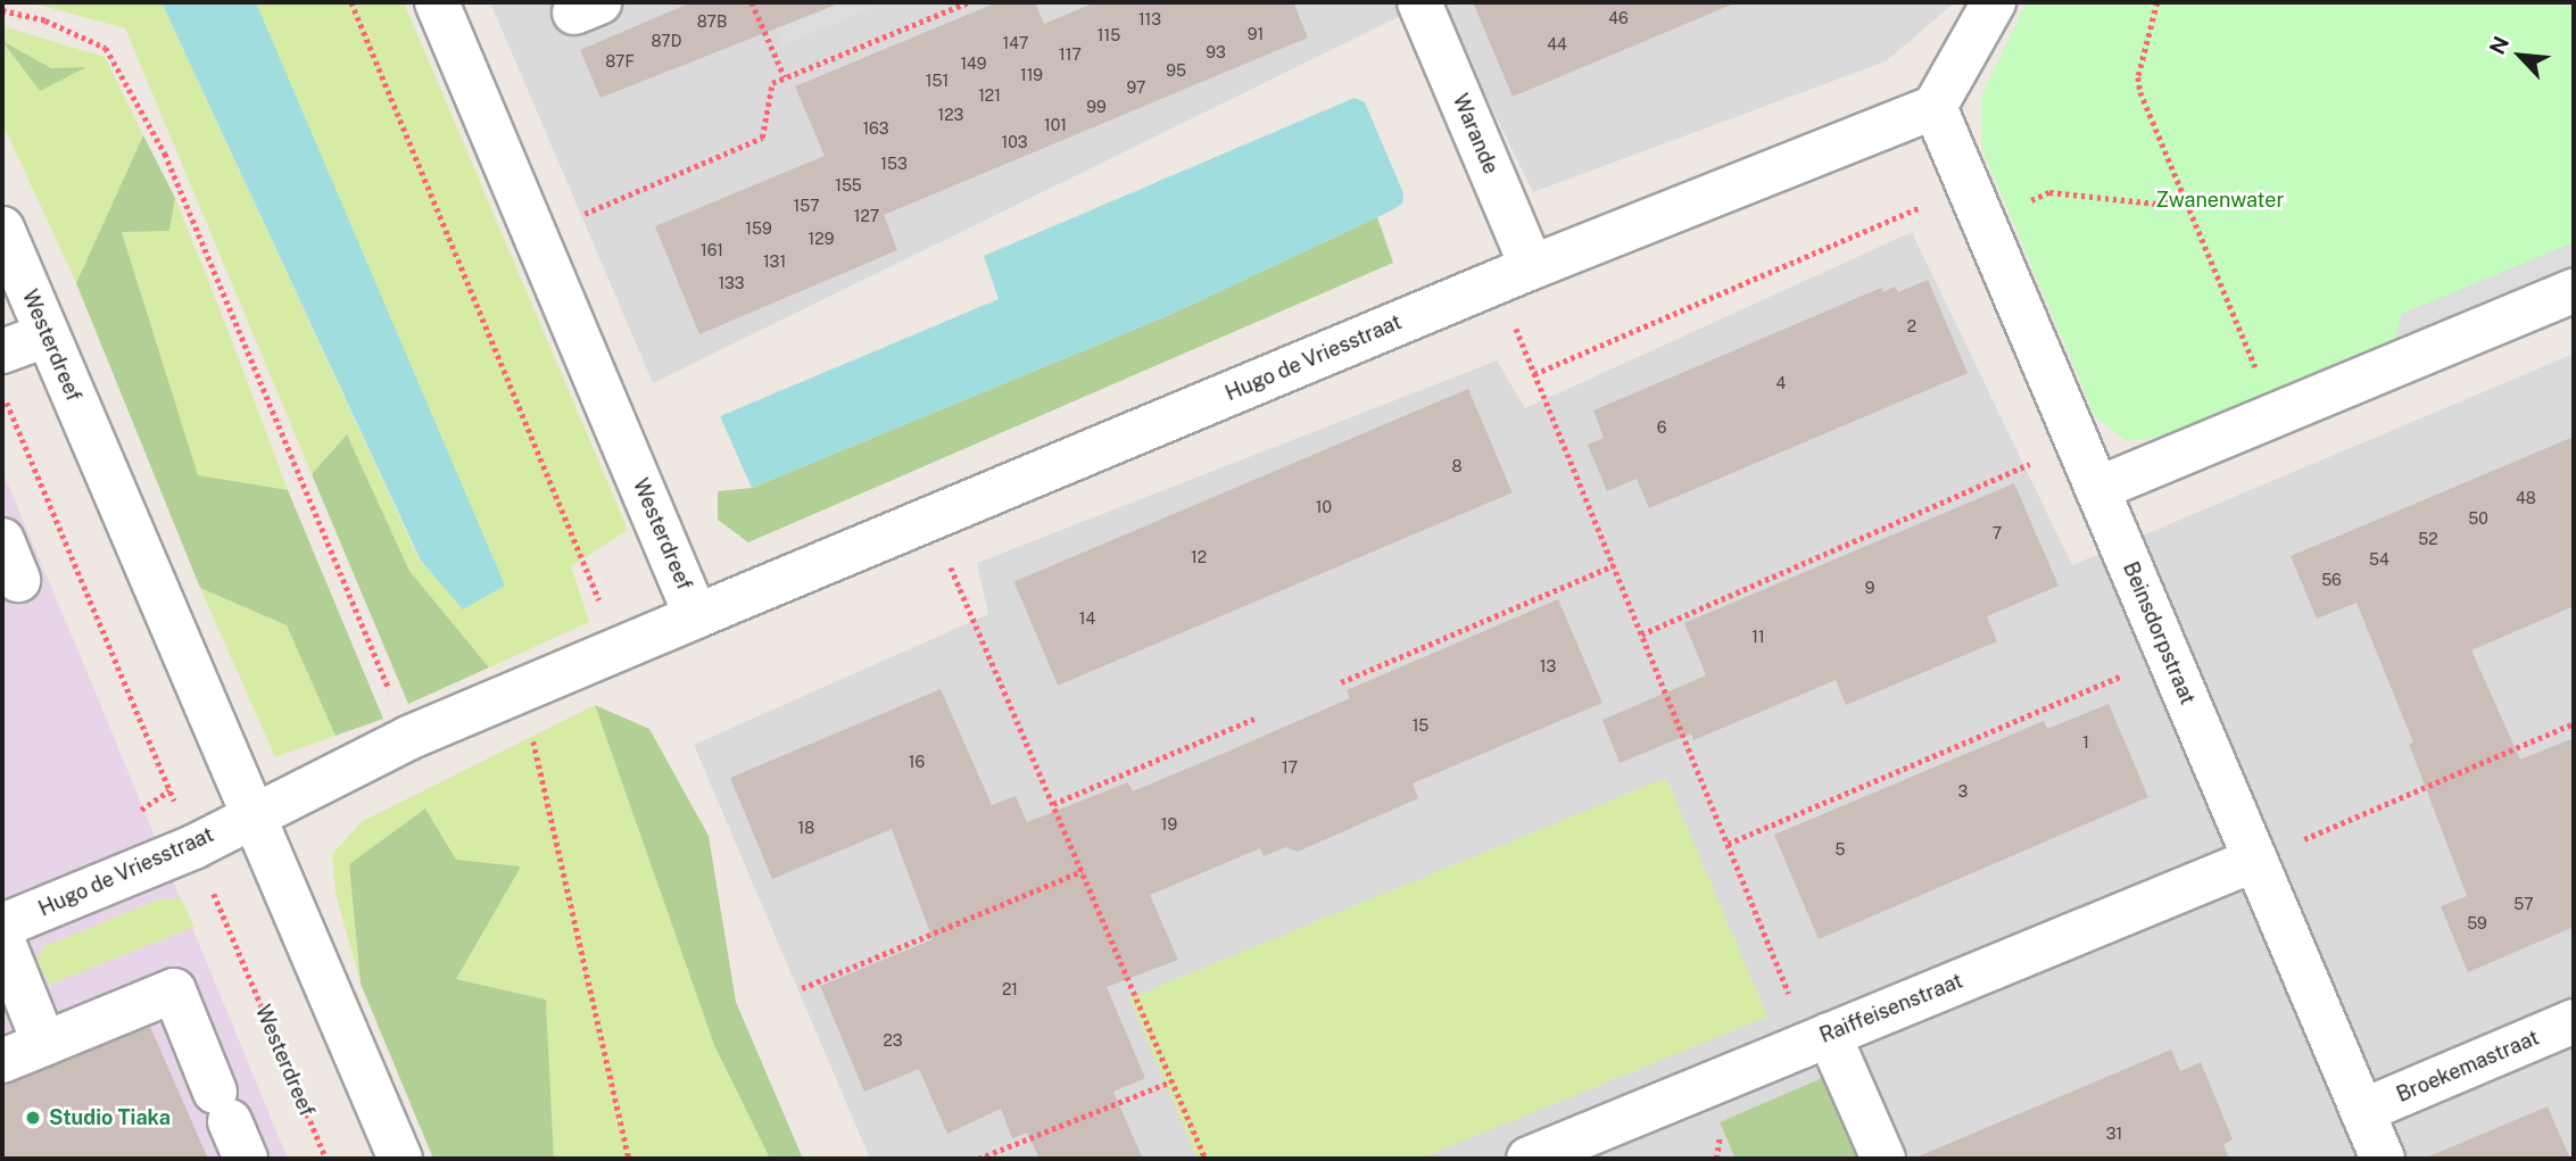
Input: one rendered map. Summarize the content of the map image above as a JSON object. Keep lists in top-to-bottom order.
{
  "streets": {
    "street": [
      "Warande",
      "Westerdreef",
      "Hugo de Vriesstraat",
      "Beinsdorpstraat",
      "Raiffeisenstraat",
      "Broekemastraat"
    ]
  },
  "crossings": [
    ["Warande", "Hugo de Vriesstraat"],
    ["Westerdreef", "Hugo de Vriesstraat"],
    ["Hugo de Vriesstraat", "Beinsdorpstraat"],
    ["Beinsdorpstraat", "Raiffeisenstraat"],
    ["Beinsdorpstraat", "Broekemastraat"]
  ],
  "parks": ["Zwanenwater"],
  "places": ["Studio Tiaka"],
  "house_numbers": [
    "46",
    "113",
    "87B",
    "91",
    "115",
    "87D",
    "147",
    "44",
    "93",
    "117",
    "87F",
    "149",
    "95",
    "119",
    "151",
    "97",
    "121",
    "99",
    "123",
    "101",
    "163",
    "103",
    "153",
    "155",
    "157",
    "127",
    "159",
    "129",
    "161",
    "131",
    "133",
    "2",
    "4",
    "6",
    "8",
    "48",
    "10",
    "50",
    "7",
    "52",
    "12",
    "54",
    "56",
    "9",
    "14",
    "11",
    "13",
    "15",
    "1",
    "16",
    "17",
    "3",
    "19",
    "18",
    "5",
    "57",
    "59",
    "21",
    "23",
    "31"
  ],
  "north": "top left"
}
